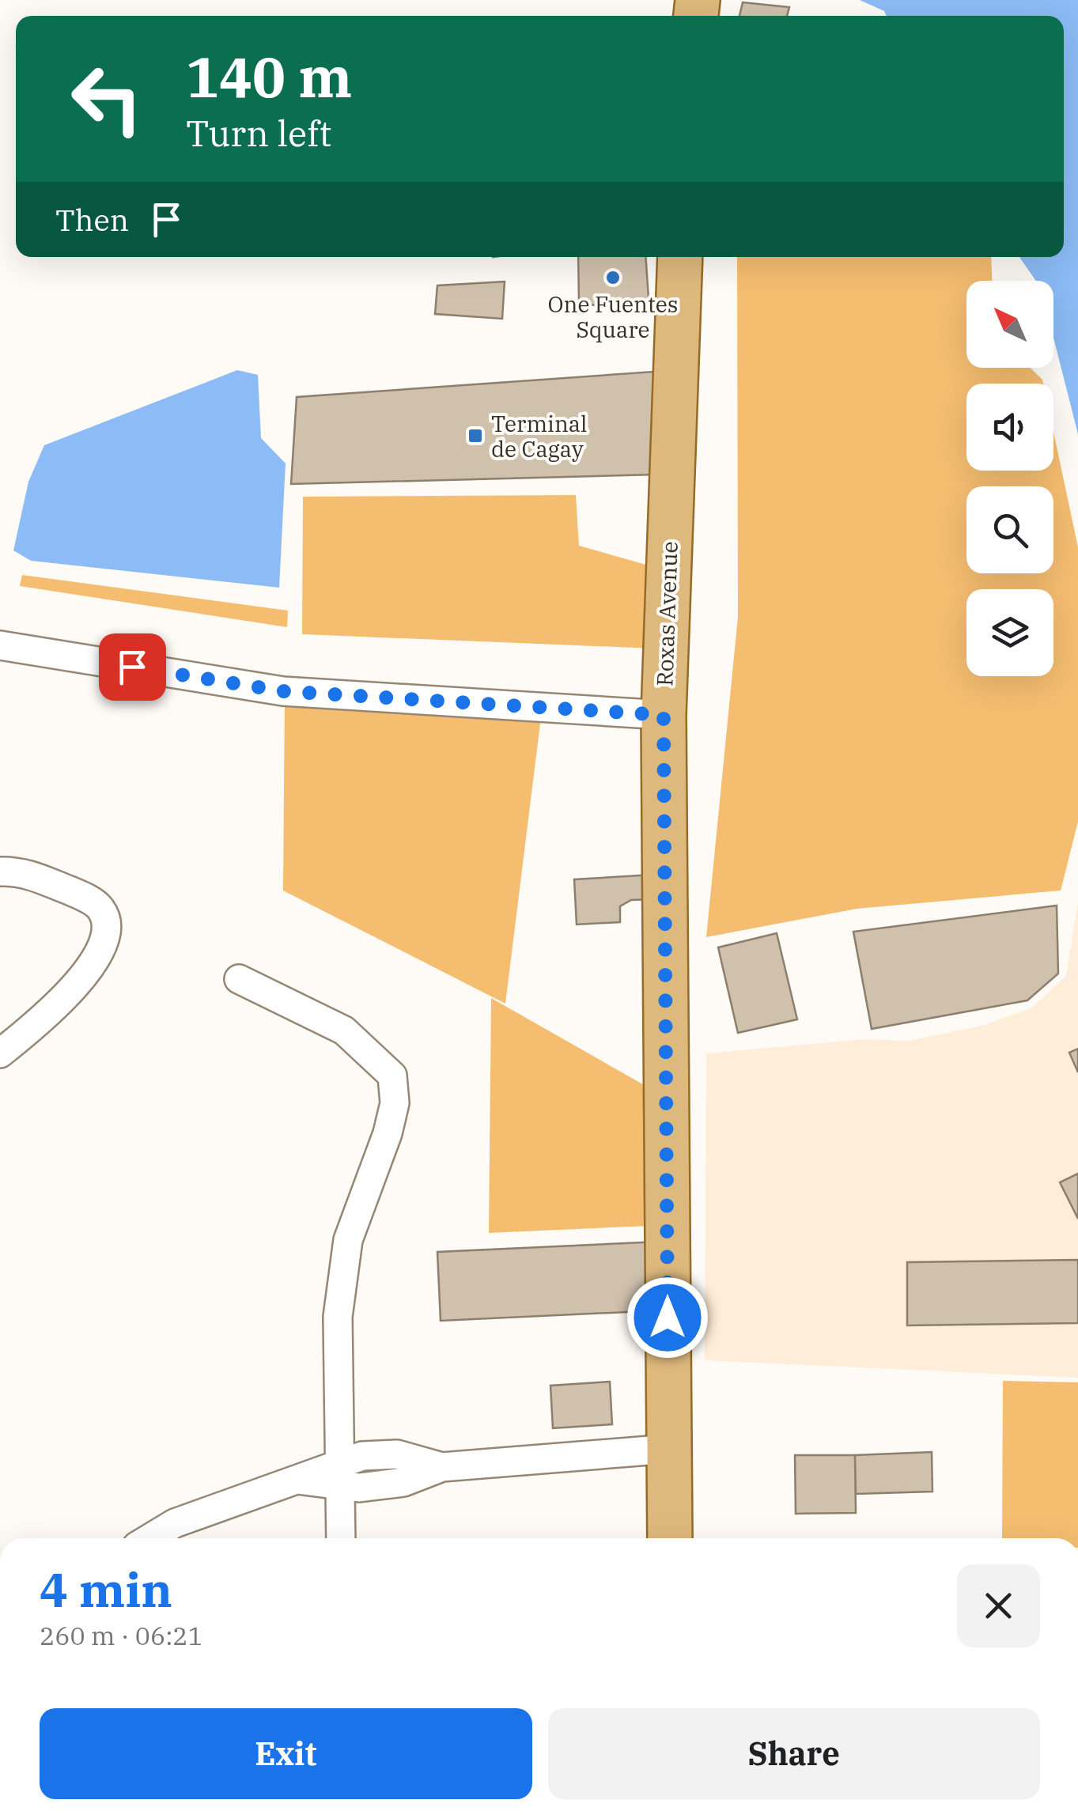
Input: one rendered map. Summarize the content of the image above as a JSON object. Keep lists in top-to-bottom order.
{
  "streets": {
    "main road": ["Roxas Avenue"]
  },
  "places": {
    "other": ["One Fuentes Square"],
    "transit": ["Terminal de Cagay"]
  },
  "north": "top left",
  "page": {
    "turn": ["140 m", "Turn left"],
    "then": "Then",
    "heading": ["4 min", "260 m · 06:21"],
    "buttons": ["Exit", "Share"]
  }
}
